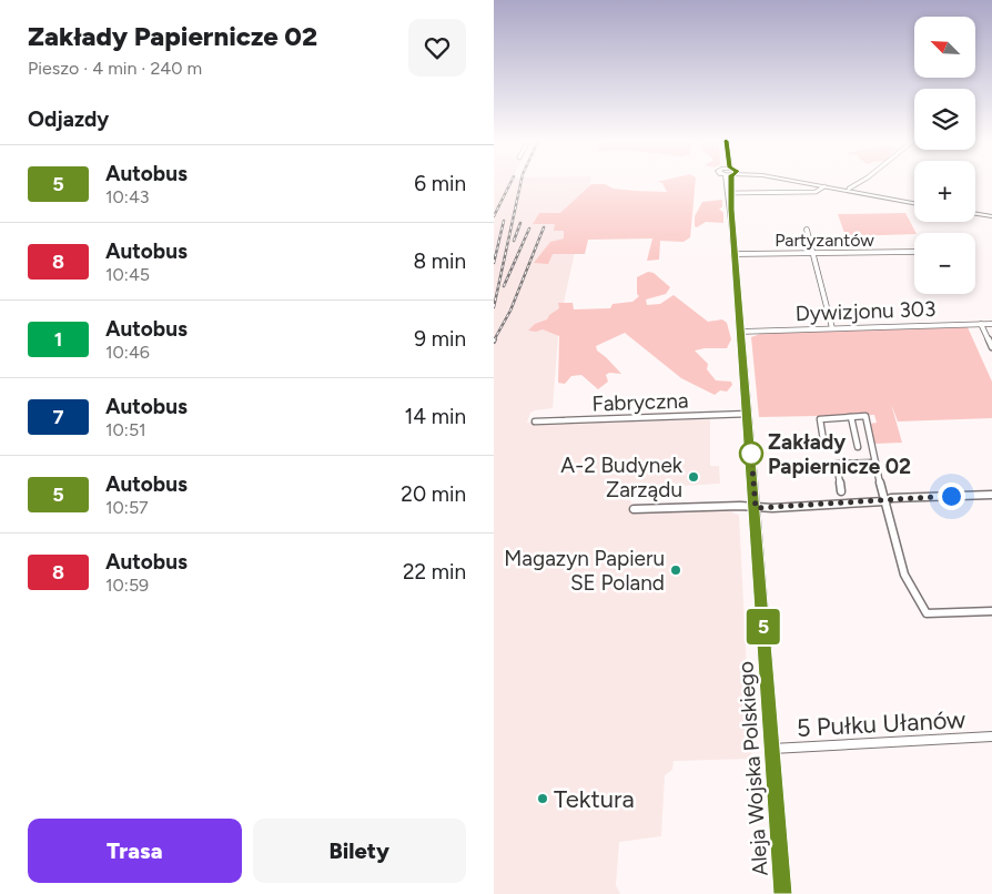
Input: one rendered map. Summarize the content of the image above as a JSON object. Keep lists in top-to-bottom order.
{
  "streets": {
    "main road": ["Aleja Wojska Polskiego"],
    "street": [
      "Partyzantów",
      "Dywizjonu 303",
      "Fabryczna",
      "5 Pułku Ułanów"
    ]
  },
  "crossings": [
    ["Partyzantów", "Aleja Wojska Polskiego"],
    ["Dywizjonu 303", "Aleja Wojska Polskiego"],
    ["Fabryczna", "Aleja Wojska Polskiego"],
    ["5 Pułku Ułanów", "Aleja Wojska Polskiego"]
  ],
  "places": [
    "Zakłady Papiernicze 02",
    "A-2 Budynek Zarządu",
    "Magazyn Papieru SE Poland",
    "Tektura"
  ],
  "lines": ["bus line 5"],
  "north": "top left",
  "page": {
    "heading": [
      ["Zakłady Papiernicze 02", "Pieszo · 4 min · 240 m"],
      "Odjazdy"
    ],
    "on_map": "5",
    "map_buttons": ["+", "−"],
    "list": [
      {
        "mark": "5",
        "name": "Autobus",
        "note": "10:43",
        "value": "6 min"
      },
      {
        "mark": "8",
        "name": "Autobus",
        "note": "10:45",
        "value": "8 min"
      },
      {
        "mark": "1",
        "name": "Autobus",
        "note": "10:46",
        "value": "9 min"
      },
      {
        "mark": "7",
        "name": "Autobus",
        "note": "10:51",
        "value": "14 min"
      },
      {
        "mark": "5",
        "name": "Autobus",
        "note": "10:57",
        "value": "20 min"
      },
      {
        "mark": "8",
        "name": "Autobus",
        "note": "10:59",
        "value": "22 min"
      }
    ],
    "buttons": ["Trasa", "Bilety"]
  }
}
